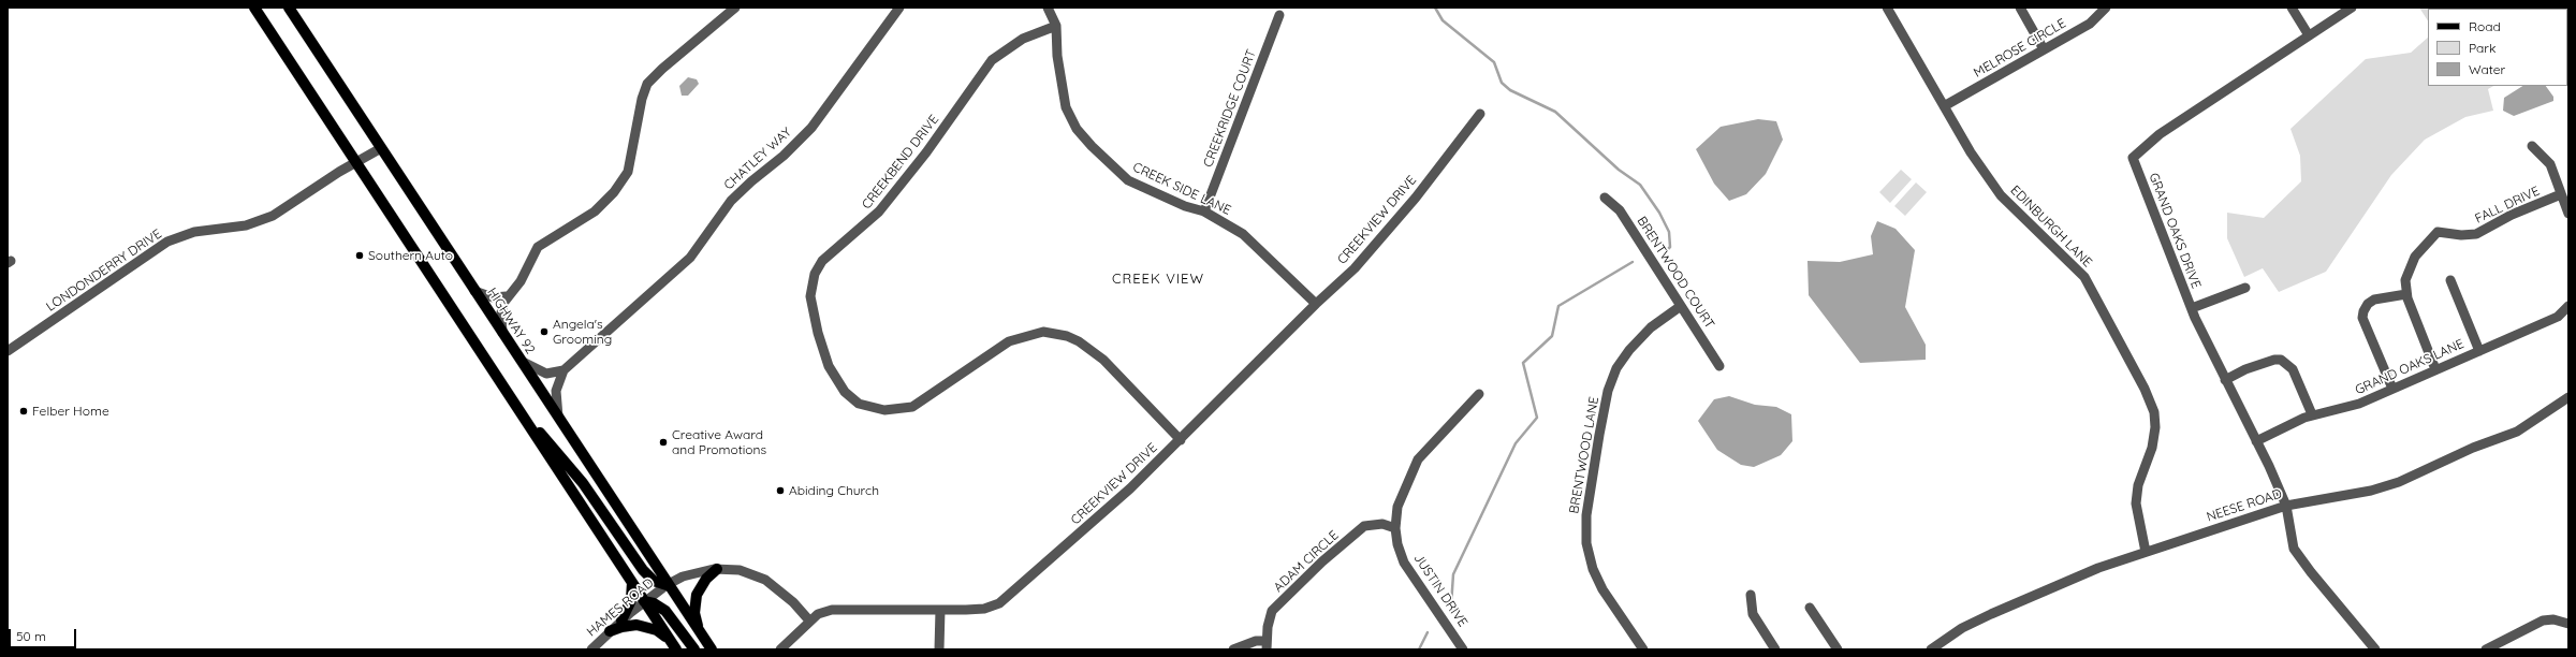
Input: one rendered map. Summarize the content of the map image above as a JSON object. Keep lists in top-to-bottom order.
{
  "streets": {
    "main road": ["HIGHWAY 92"],
    "street": [
      "MELROSE CIRCLE",
      "CREEKRIDGE COURT",
      "CHATLEY WAY",
      "CREEKBEND DRIVE",
      "CREEK SIDE LANE",
      "FALL DRIVE",
      "CREEKVIEW DRIVE",
      "EDINBURGH LANE",
      "GRAND OAKS DRIVE",
      "LONDONDERRY DRIVE",
      "BRENTWOOD COURT",
      "GRAND OAKS LANE",
      "BRENTWOOD LANE",
      "NEESE ROAD",
      "ADAM CIRCLE",
      "JUSTIN DRIVE",
      "HAMES ROAD"
    ]
  },
  "crossings": [
    ["MELROSE CIRCLE", "EDINBURGH LANE"],
    ["CREEKRIDGE COURT", "CREEK SIDE LANE"],
    ["CHATLEY WAY", "HIGHWAY 92"],
    ["CREEKBEND DRIVE", "CREEK SIDE LANE"],
    ["CREEKBEND DRIVE", "CREEKVIEW DRIVE"],
    ["CREEK SIDE LANE", "CREEKVIEW DRIVE"],
    ["EDINBURGH LANE", "NEESE ROAD"],
    ["GRAND OAKS DRIVE", "GRAND OAKS LANE"],
    ["GRAND OAKS DRIVE", "NEESE ROAD"],
    ["LONDONDERRY DRIVE", "HIGHWAY 92"],
    ["BRENTWOOD COURT", "BRENTWOOD LANE"],
    ["HIGHWAY 92", "HAMES ROAD"],
    ["ADAM CIRCLE", "JUSTIN DRIVE"]
  ],
  "districts": ["CREEK VIEW"],
  "places": [
    "Southern Auto",
    "Angela's Grooming",
    "Felber Home",
    "Creative Award and Promotions",
    "Abiding Church"
  ],
  "legend": ["Road", "Park", "Water"],
  "scale_bar": "50 m"
}
